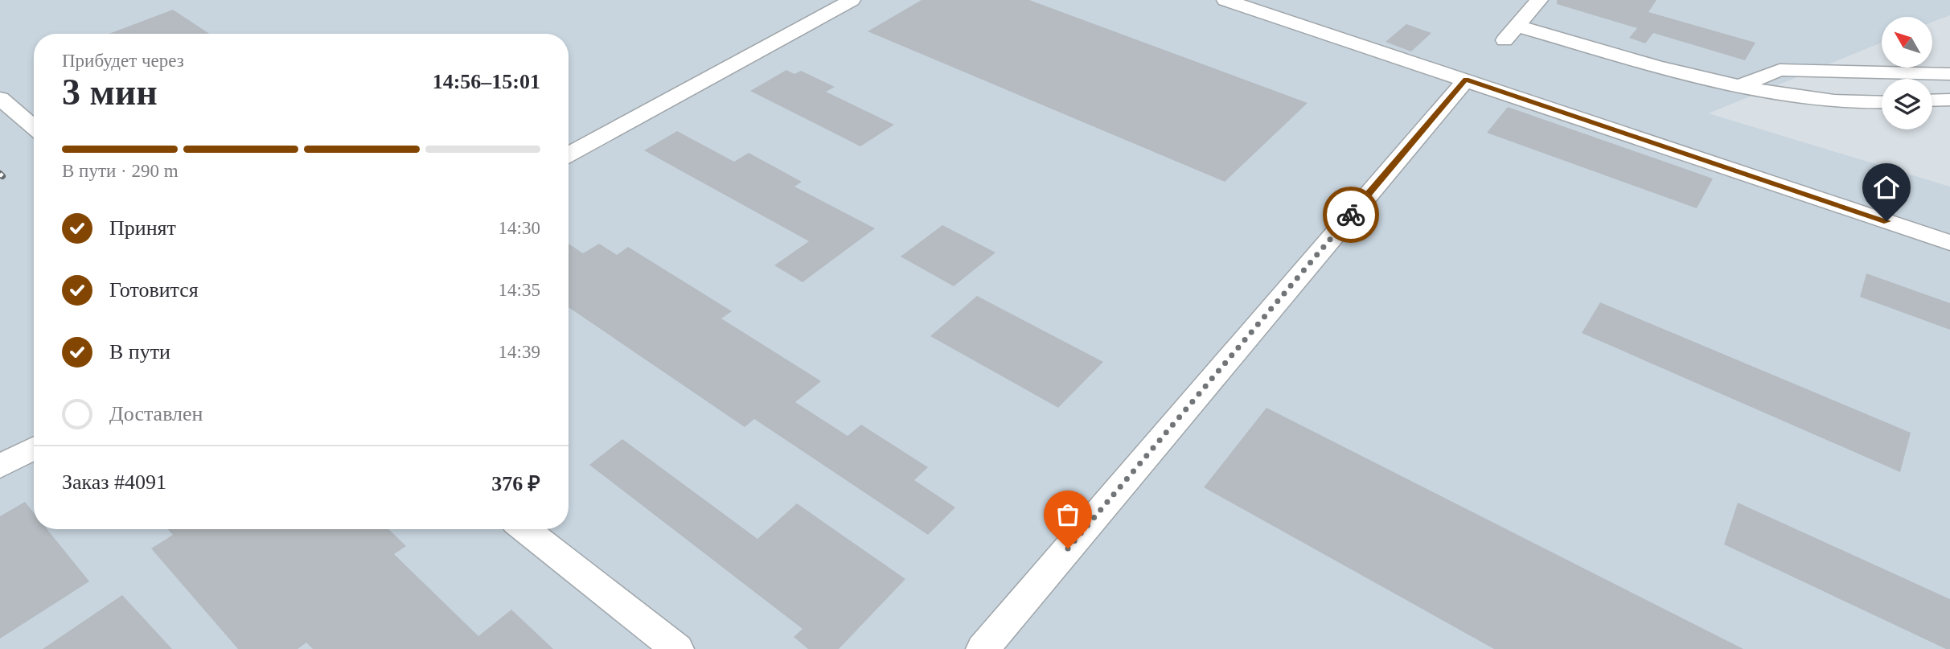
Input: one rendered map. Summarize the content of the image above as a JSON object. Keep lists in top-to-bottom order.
{
  "north": "top left",
  "page": {
    "heading": ["3 мин", "Прибудет через", "14:56–15:01"],
    "panel": ["Заказ #4091", "376 ₽"],
    "bar": "В пути · 290 m",
    "list": [
      ["Принят", "14:30"],
      ["Готовится", "14:35"],
      ["В пути", "14:39"],
      "Доставлен"
    ]
  }
}
